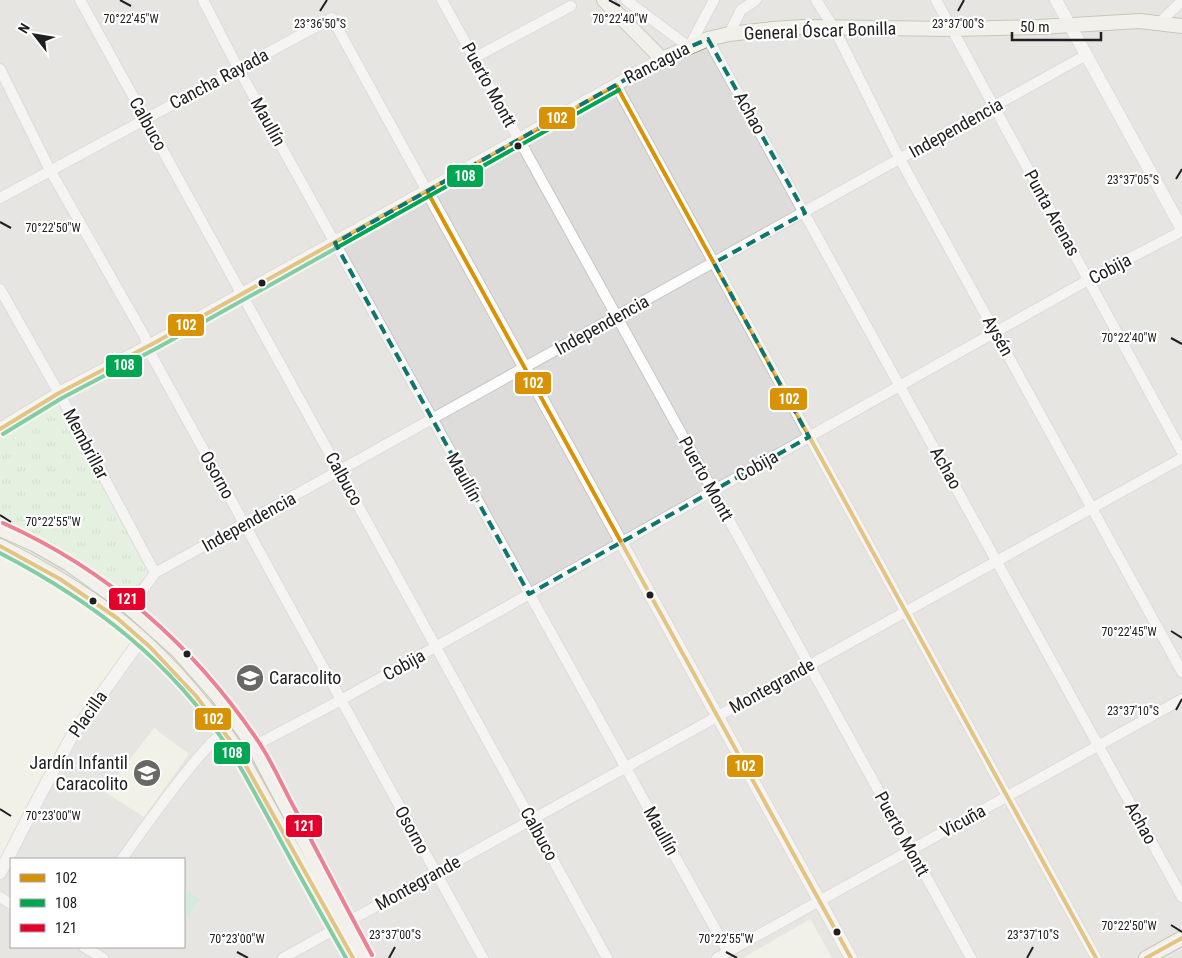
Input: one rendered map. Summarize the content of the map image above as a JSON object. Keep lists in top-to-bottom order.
{
  "streets": {
    "main road": ["General Óscar Bonilla", "Rancagua"],
    "street": [
      "Cancha Rayada",
      "Puerto Montt",
      "Achao",
      "Maullín",
      "Calbuco",
      "Independencia",
      "Punta Arenas",
      "Cobija",
      "Aysén",
      "Membrillar",
      "Osorno",
      "Montegrande",
      "Placilla",
      "Vicuña"
    ]
  },
  "crossings": [
    ["General Óscar Bonilla", "Rancagua"],
    ["General Óscar Bonilla", "Punta Arenas"],
    ["General Óscar Bonilla", "Aysén"],
    ["Rancagua", "Cancha Rayada"],
    ["Rancagua", "Puerto Montt"],
    ["Rancagua", "Achao"],
    ["Rancagua", "Maullín"],
    ["Rancagua", "Calbuco"],
    ["Rancagua", "Membrillar"],
    ["Rancagua", "Osorno"],
    ["Cancha Rayada", "Maullín"],
    ["Cancha Rayada", "Calbuco"],
    ["Cancha Rayada", "Osorno"],
    ["Puerto Montt", "Independencia"],
    ["Puerto Montt", "Cobija"],
    ["Puerto Montt", "Montegrande"],
    ["Puerto Montt", "Vicuña"],
    ["Achao", "Independencia"],
    ["Achao", "Cobija"],
    ["Achao", "Montegrande"],
    ["Achao", "Vicuña"],
    ["Maullín", "Independencia"],
    ["Maullín", "Cobija"],
    ["Maullín", "Montegrande"],
    ["Maullín", "Vicuña"],
    ["Calbuco", "Independencia"],
    ["Calbuco", "Cobija"],
    ["Calbuco", "Montegrande"],
    ["Independencia", "Punta Arenas"],
    ["Independencia", "Aysén"],
    ["Independencia", "Membrillar"],
    ["Independencia", "Osorno"],
    ["Punta Arenas", "Cobija"],
    ["Cobija", "Aysén"],
    ["Cobija", "Osorno"],
    ["Aysén", "Montegrande"],
    ["Osorno", "Montegrande"]
  ],
  "places": {
    "school or university": ["Caracolito", "Jardín Infantil Caracolito"]
  },
  "lines": ["transit line 102", "transit line 108", "transit line 121"],
  "legend": ["102", "108", "121"],
  "scale_bar": "50 m",
  "north": "top left",
  "coordinates": [
    "70°22'45\"W",
    "70°22'40\"W",
    "23°36'50\"S",
    "23°37'00\"S",
    "23°37'05\"S",
    "70°22'50\"W",
    "70°22'55\"W",
    "23°37'10\"S",
    "70°23'00\"W"
  ]
}
